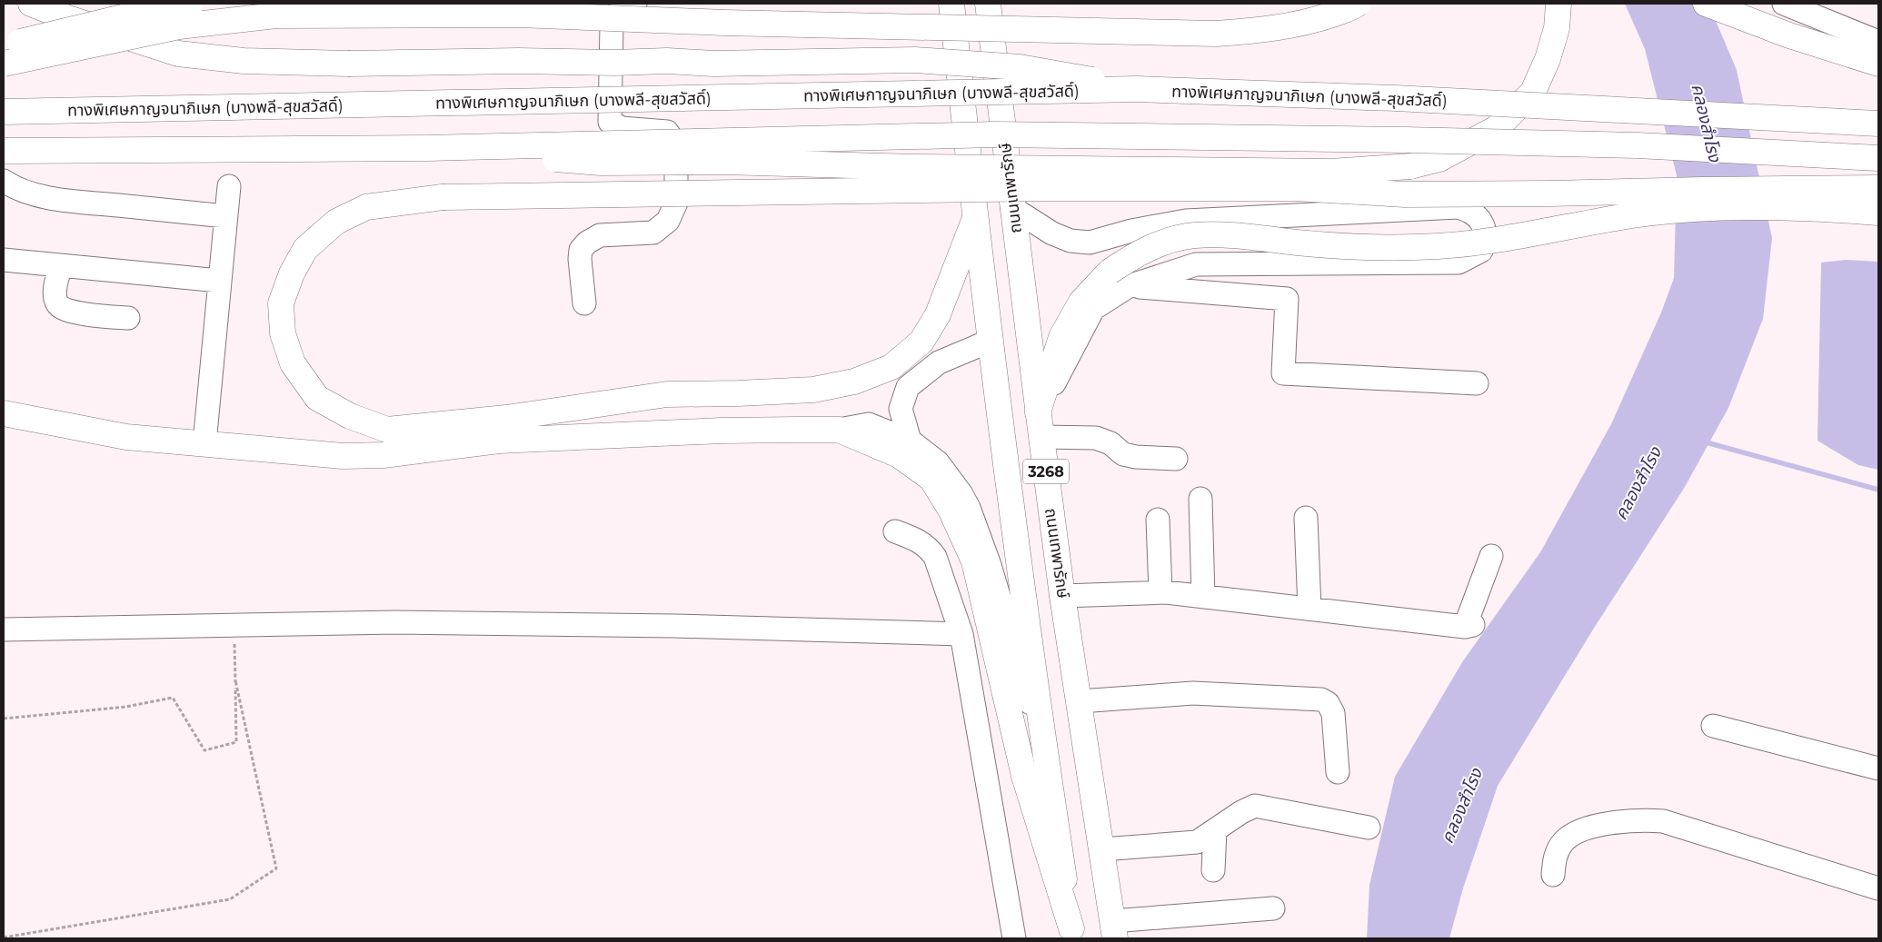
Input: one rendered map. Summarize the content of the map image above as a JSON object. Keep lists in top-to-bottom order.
{
  "streets": {
    "main road": ["ทางพิเศษกาญจนาภิเษก (บางพลี-สุขสวัสดิ์)", "ถนนเทพารักษ์", "3268"]
  },
  "water": ["คลองสำโรง"]
}
